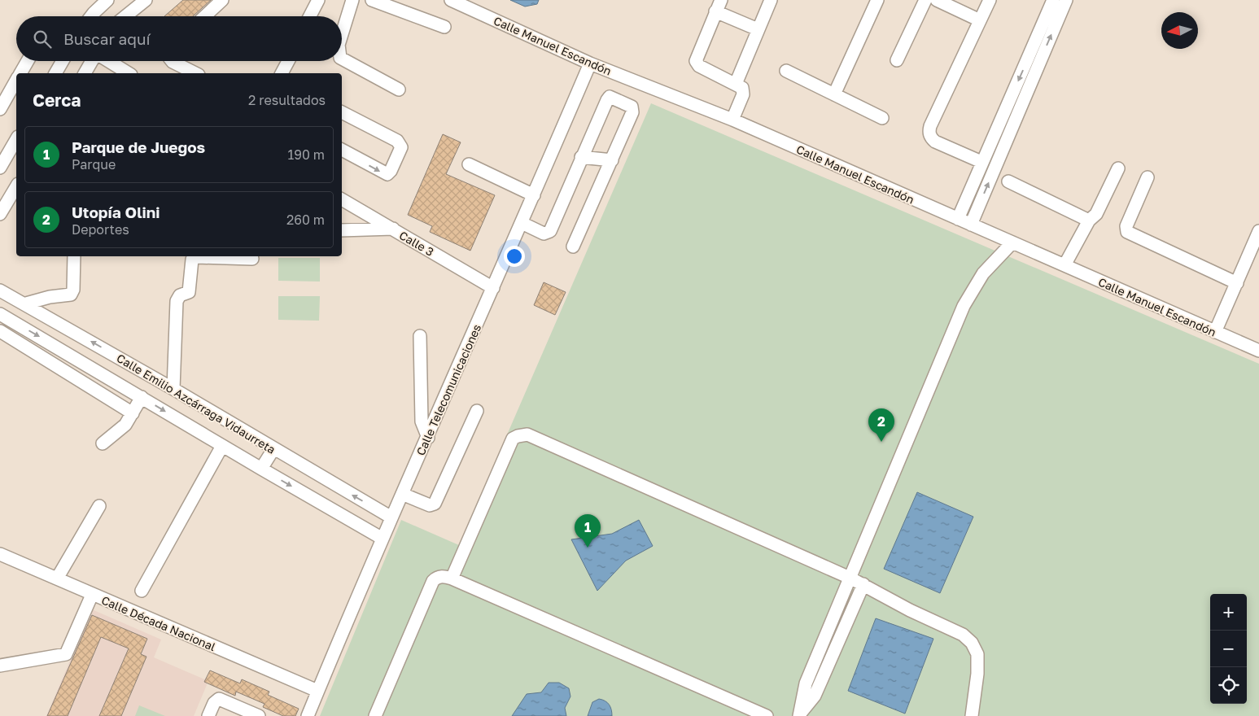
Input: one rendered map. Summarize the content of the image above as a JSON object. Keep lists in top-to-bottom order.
{
  "streets": {
    "street": [
      "Calle Manuel Escandón",
      "Calle 3",
      "Calle Telecomunicaciones",
      "Calle Emilio Azcárraga Vidaurreta",
      "Calle Década Nacional"
    ]
  },
  "crossings": [
    ["Calle Manuel Escandón", "Calle Telecomunicaciones"],
    ["Calle 3", "Calle Telecomunicaciones"],
    ["Calle Telecomunicaciones", "Calle Emilio Azcárraga Vidaurreta"],
    ["Calle Telecomunicaciones", "Calle Década Nacional"]
  ],
  "north": "left",
  "page": {
    "search": "Buscar aquí",
    "heading": ["Cerca", "2 resultados"],
    "list": [
      {
        "mark": "1",
        "name": "Parque de Juegos",
        "note": "Parque",
        "value": "190 m"
      },
      {
        "mark": "2",
        "name": "Utopía Olini",
        "note": "Deportes",
        "value": "260 m"
      }
    ],
    "pins": ["2", "1"],
    "map_buttons": ["+", "−"]
  }
}
